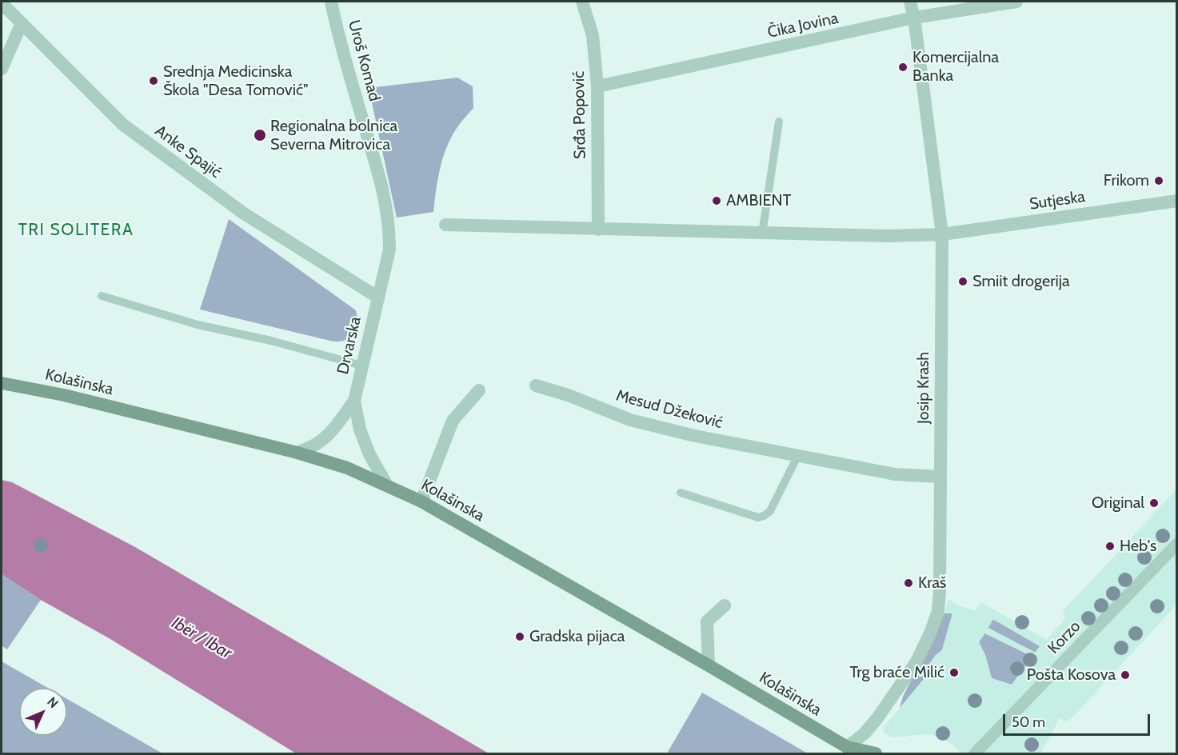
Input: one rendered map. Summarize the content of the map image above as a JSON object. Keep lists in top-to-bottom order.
{
  "streets": {
    "main road": ["Kolašinska"],
    "street": [
      "Čika Jovina",
      "Uroš Komad",
      "Srđa Popović",
      "Anke Spajić",
      "Sutjeska",
      "Drvarska",
      "Josip Krash",
      "Mesud Džeković",
      "Korzo"
    ]
  },
  "crossings": [
    ["Čika Jovina", "Srđa Popović"],
    ["Čika Jovina", "Josip Krash"],
    ["Uroš Komad", "Anke Spajić"],
    ["Uroš Komad", "Drvarska"],
    ["Anke Spajić", "Drvarska"],
    ["Sutjeska", "Josip Krash"],
    ["Drvarska", "Kolašinska"],
    ["Kolašinska", "Josip Krash"],
    ["Josip Krash", "Mesud Džeković"]
  ],
  "districts": ["TRI SOLITERA"],
  "water": ["Ibër / Ibar"],
  "places": [
    "Komercijalna Banka",
    "Srednja Medicinska Škola \"Desa Tomović\"",
    "Regionalna bolnica Severna Mitrovica",
    "Frikom",
    "AMBIENT",
    "Smiit drogerija",
    "Original",
    "Heb's",
    "Kraš",
    "Gradska pijaca",
    "Trg braće Milić",
    "Pošta Kosova"
  ],
  "scale_bar": "50 m",
  "north": "top right"
}
